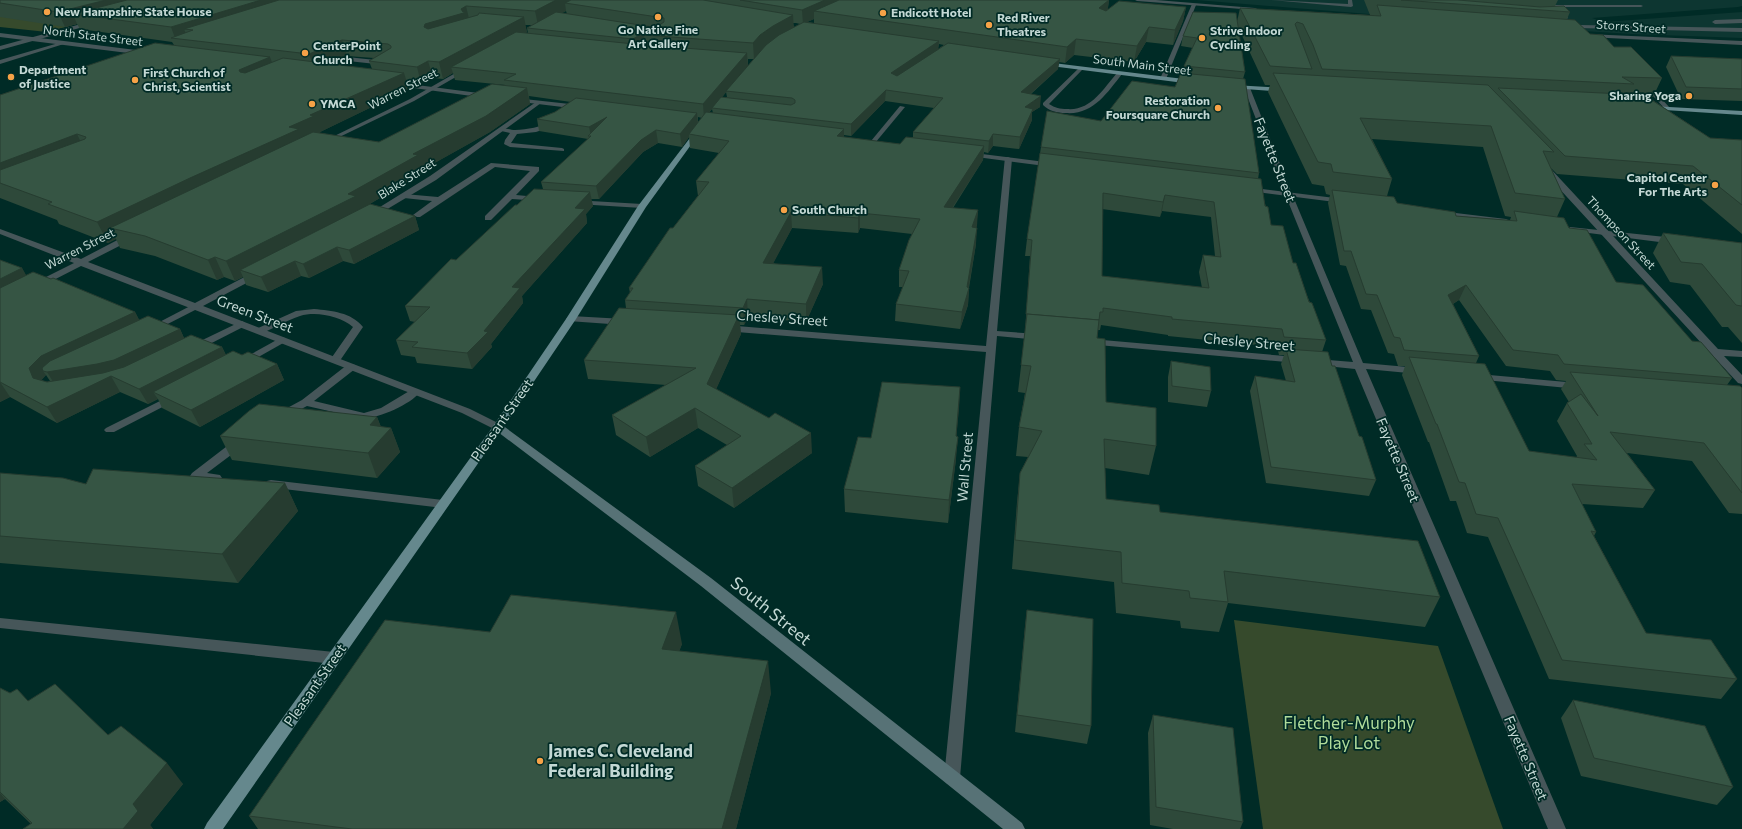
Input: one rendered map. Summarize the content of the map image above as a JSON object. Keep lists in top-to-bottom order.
{
  "streets": {
    "main road": ["South Main Street", "Pleasant Street", "South Street"],
    "street": [
      "Storrs Street",
      "North State Street",
      "Warren Street",
      "Fayette Street",
      "Blake Street",
      "Thompson Street",
      "Green Street",
      "Chesley Street",
      "Wall Street"
    ]
  },
  "crossings": [
    ["Warren Street", "Green Street"],
    ["Fayette Street", "Chesley Street"],
    ["Green Street", "Pleasant Street"],
    ["Green Street", "South Street"],
    ["Chesley Street", "Wall Street"],
    ["Pleasant Street", "South Street"],
    ["Wall Street", "South Street"]
  ],
  "parks": ["Fletcher-Murphy Play Lot"],
  "places": [
    "New Hampshire State House",
    "Endicott Hotel",
    "Go Native Fine Art Gallery",
    "Red River Theatres",
    "Strive Indoor Cycling",
    "CenterPoint Church",
    "Department of Justice",
    "First Church of Christ, Scientist",
    "Sharing Yoga",
    "YMCA",
    "Restoration Foursquare Church",
    "Capitol Center For The Arts",
    "South Church",
    "James C. Cleveland Federal Building"
  ]
}
